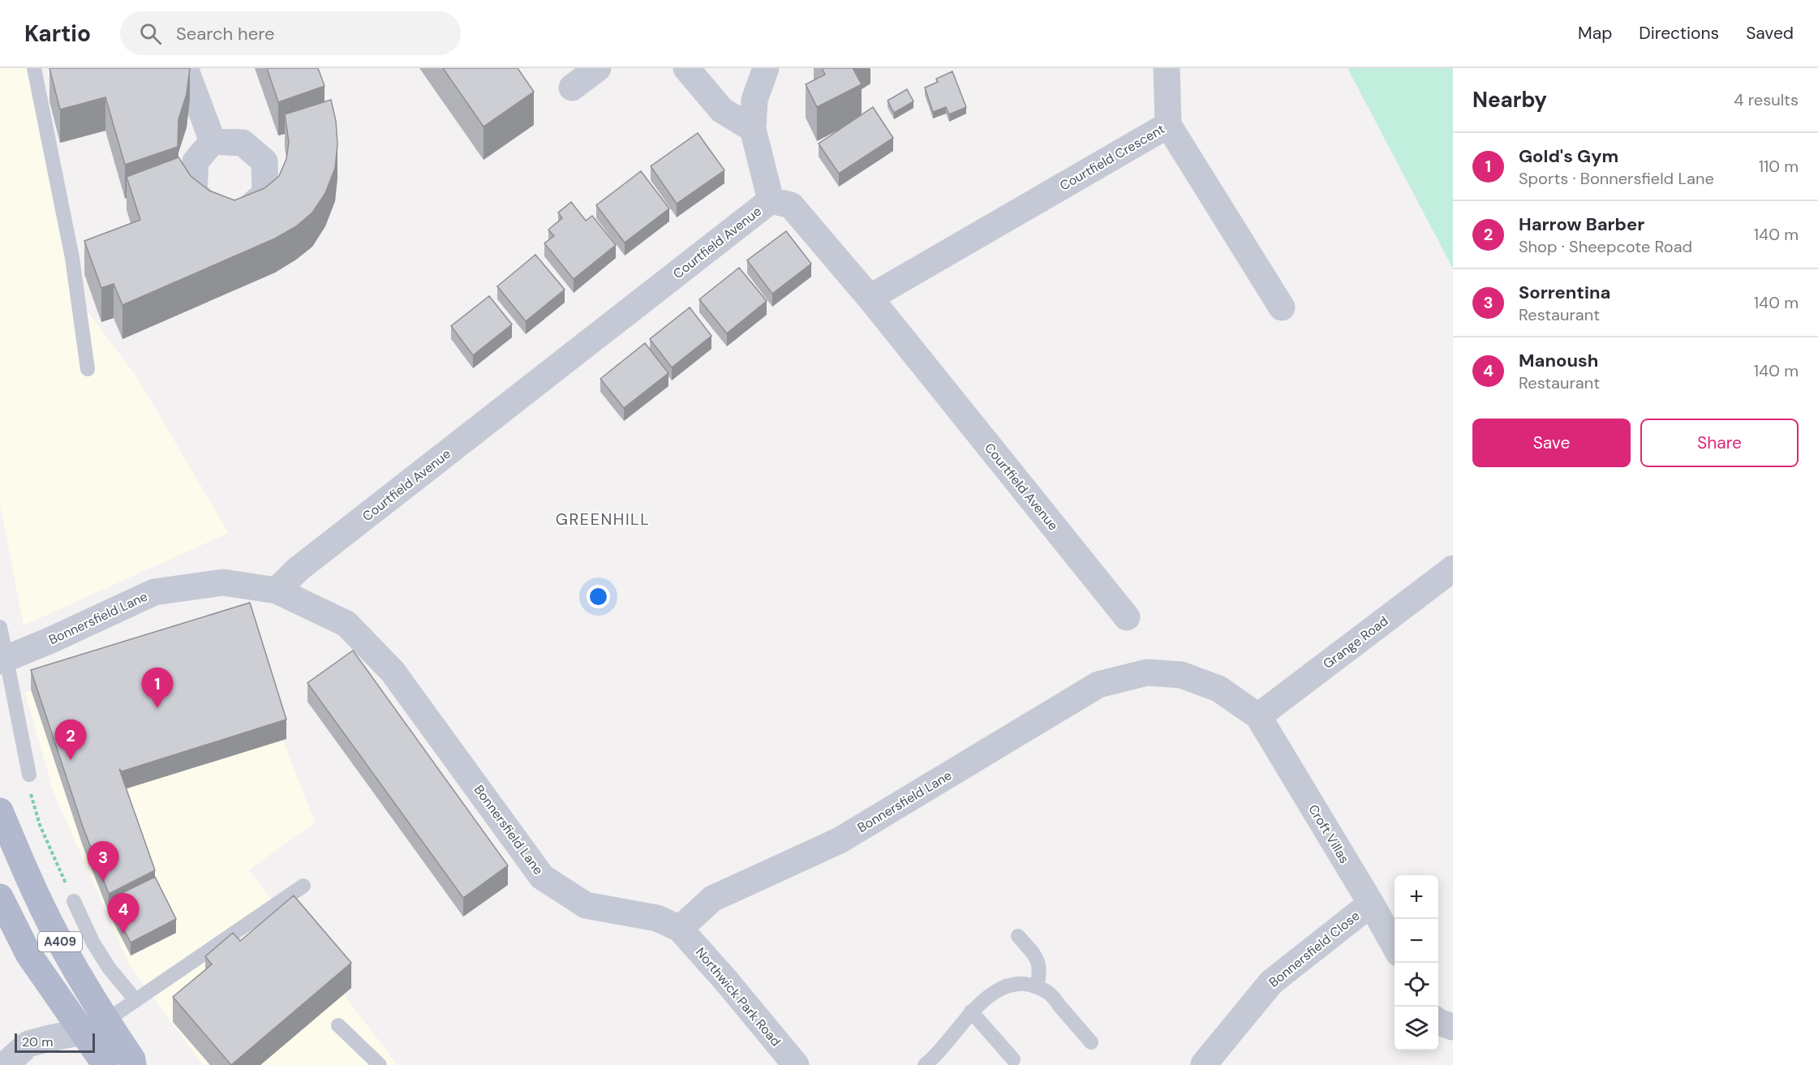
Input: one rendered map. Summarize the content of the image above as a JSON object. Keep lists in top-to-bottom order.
{
  "streets": {
    "main road": ["A409"],
    "street": [
      "Courtfield Crescent",
      "Courtfield Avenue",
      "Bonnersfield Lane",
      "Grange Road",
      "Croft Villas",
      "Bonnersfield Close",
      "Northwick Park Road"
    ]
  },
  "crossings": [
    ["Courtfield Crescent", "Courtfield Avenue"],
    ["Courtfield Avenue", "Bonnersfield Lane"],
    ["Bonnersfield Lane", "Grange Road"],
    ["Bonnersfield Lane", "Croft Villas"],
    ["Bonnersfield Lane", "Northwick Park Road"],
    ["Grange Road", "Croft Villas"],
    ["Croft Villas", "Bonnersfield Close"]
  ],
  "districts": ["GREENHILL"],
  "scale_bar": "20 m",
  "page": {
    "header": "Kartio",
    "search": "Search here",
    "nav": ["Map", "Directions", "Saved"],
    "heading": ["Nearby", "4 results"],
    "list": [
      {
        "mark": "1",
        "name": "Gold's Gym",
        "note": "Sports · Bonnersfield Lane",
        "value": "110 m"
      },
      {
        "mark": "2",
        "name": "Harrow Barber",
        "note": "Shop · Sheepcote Road",
        "value": "140 m"
      },
      {
        "mark": "3",
        "name": "Sorrentina",
        "note": "Restaurant",
        "value": "140 m"
      },
      {
        "mark": "4",
        "name": "Manoush",
        "note": "Restaurant",
        "value": "140 m"
      }
    ],
    "buttons": ["Save", "Share"],
    "pins": [
      "1",
      "2",
      "3",
      "4"
    ],
    "map_buttons": ["+", "−"],
    "scale": "20 m"
  }
}
